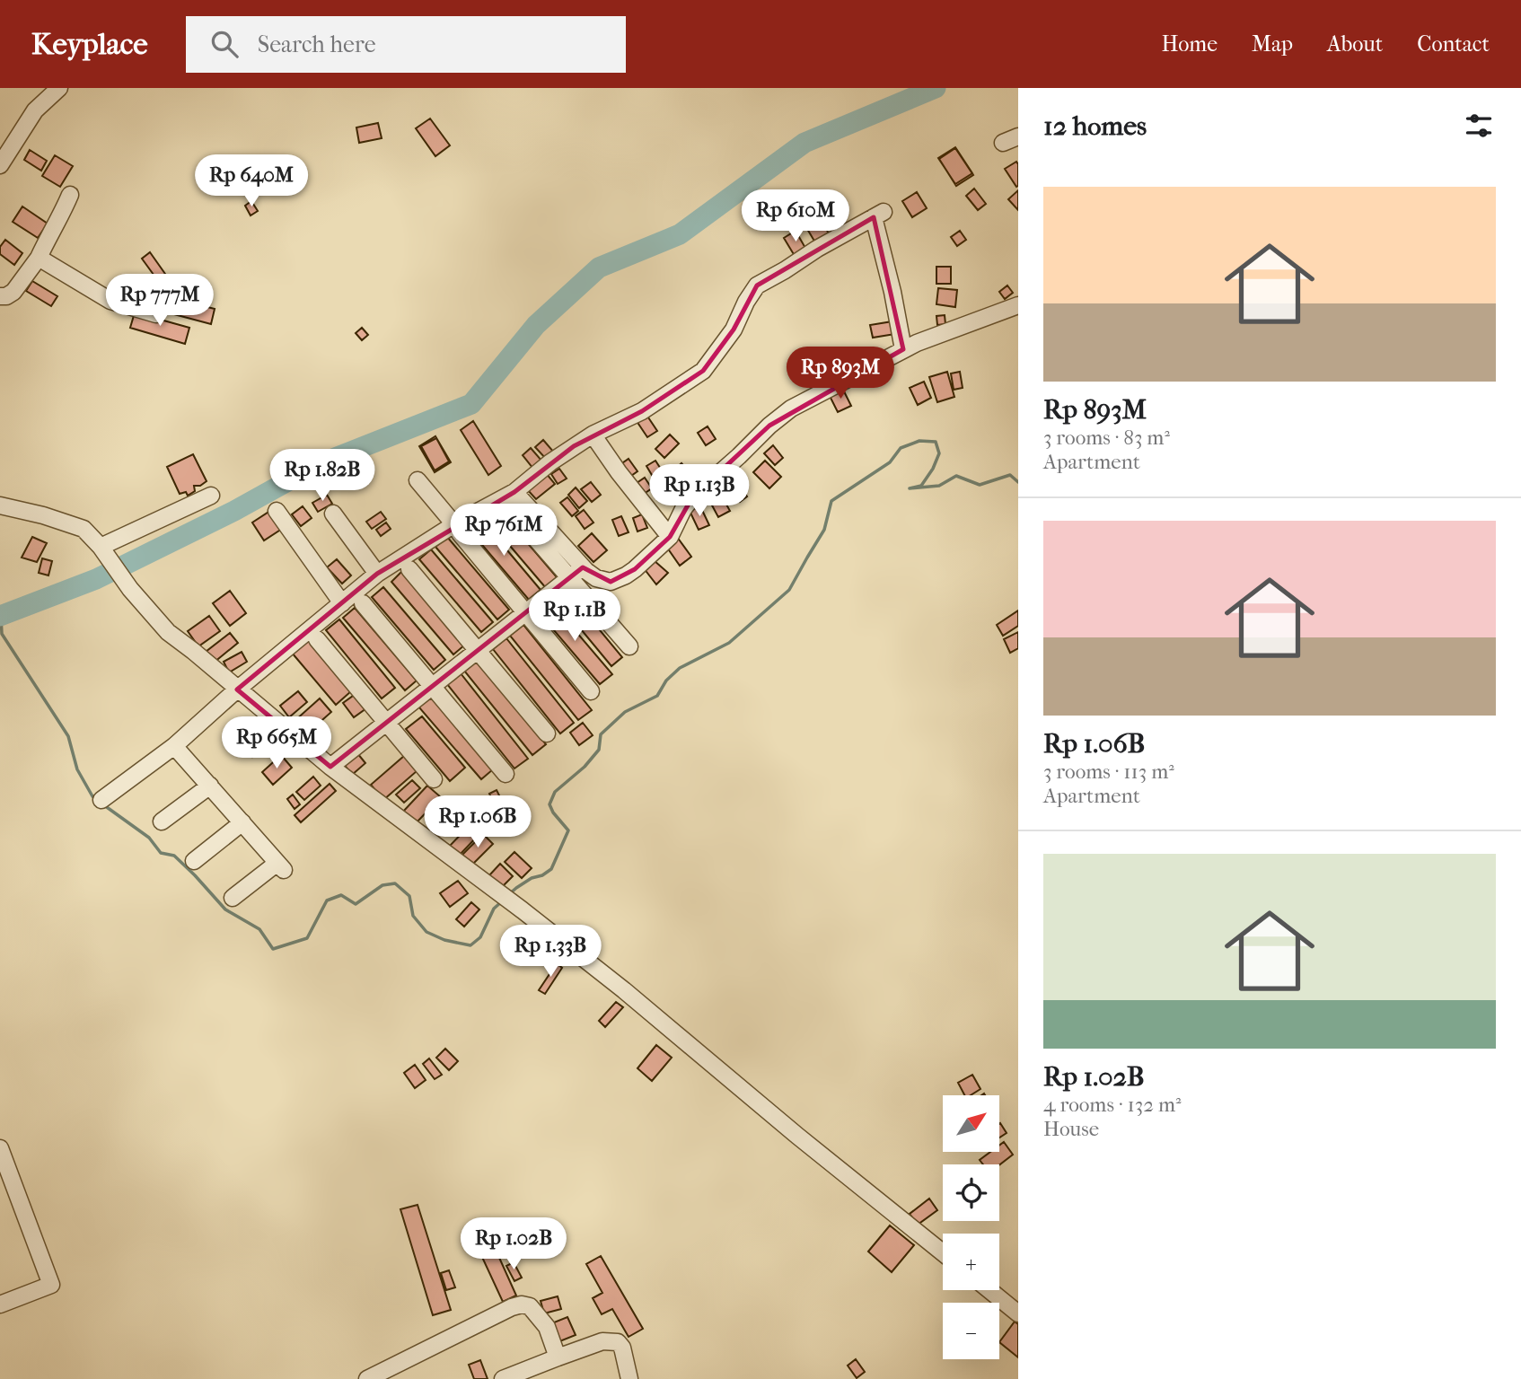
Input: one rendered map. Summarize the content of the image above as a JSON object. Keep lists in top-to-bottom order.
{
  "north": "top right",
  "page": {
    "header": "Keyplace",
    "search": "Search here",
    "nav": [
      "Home",
      "Map",
      "About",
      "Contact"
    ],
    "heading": "12 homes",
    "price": [
      "Rp 640M",
      "Rp 610M",
      "Rp 777M",
      "Rp 893M",
      "Rp 1.82B",
      "Rp 1.13B",
      "Rp 761M",
      "Rp 1.1B",
      "Rp 665M",
      "Rp 1.06B",
      "Rp 1.33B",
      "Rp 1.02B"
    ],
    "list": [
      {
        "name": "Rp 893M",
        "note": "3 rooms · 83 m² · Apartment"
      },
      {
        "name": "Rp 1.06B",
        "note": "3 rooms · 113 m² · Apartment"
      },
      {
        "name": "Rp 1.02B",
        "note": "4 rooms · 132 m² · House"
      }
    ],
    "map_buttons": ["+", "−"]
  }
}
